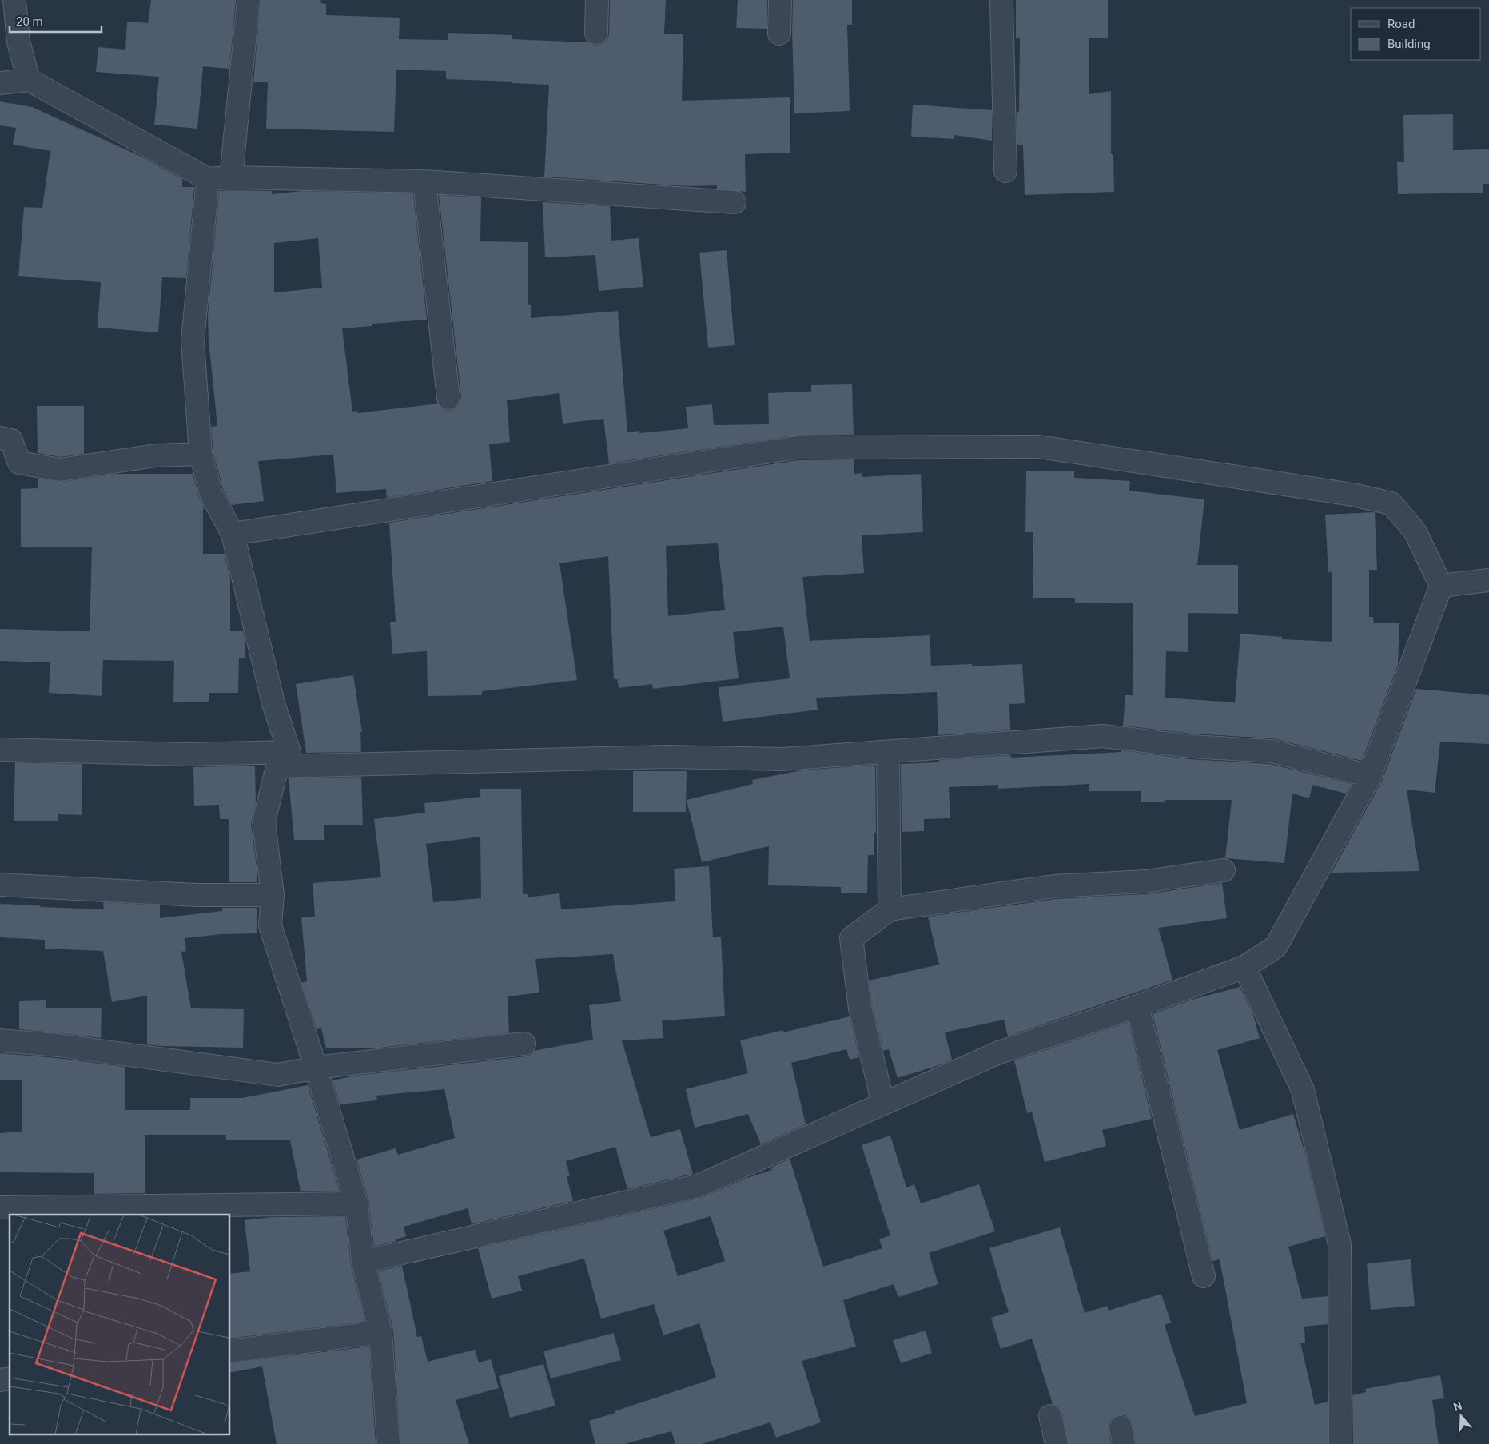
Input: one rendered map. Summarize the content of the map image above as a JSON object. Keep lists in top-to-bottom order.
{
  "legend": ["Road", "Building"],
  "scale_bar": "20 m",
  "north": "top"
}
